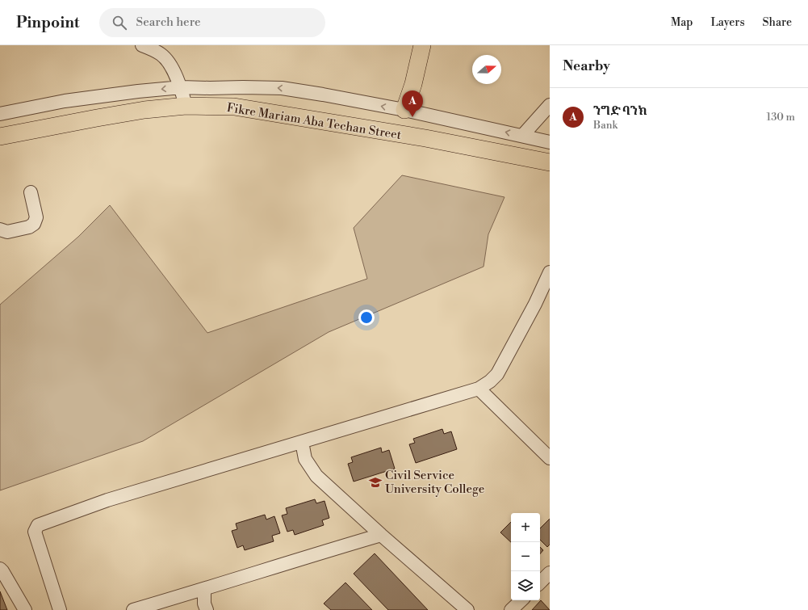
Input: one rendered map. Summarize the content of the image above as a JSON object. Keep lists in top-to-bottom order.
{
  "streets": {
    "main road": ["Fikre Mariam Aba Techan Street"]
  },
  "places": {
    "school or university": ["Civil Service University College"]
  },
  "north": "right",
  "page": {
    "header": "Pinpoint",
    "search": "Search here",
    "nav": ["Map", "Layers", "Share"],
    "heading": "Nearby",
    "list": [
      {
        "mark": "A",
        "name": "ንግድ ባንክ",
        "note": "Bank",
        "value": "130 m"
      }
    ],
    "pins": "A",
    "map_buttons": ["+", "−"]
  }
}
